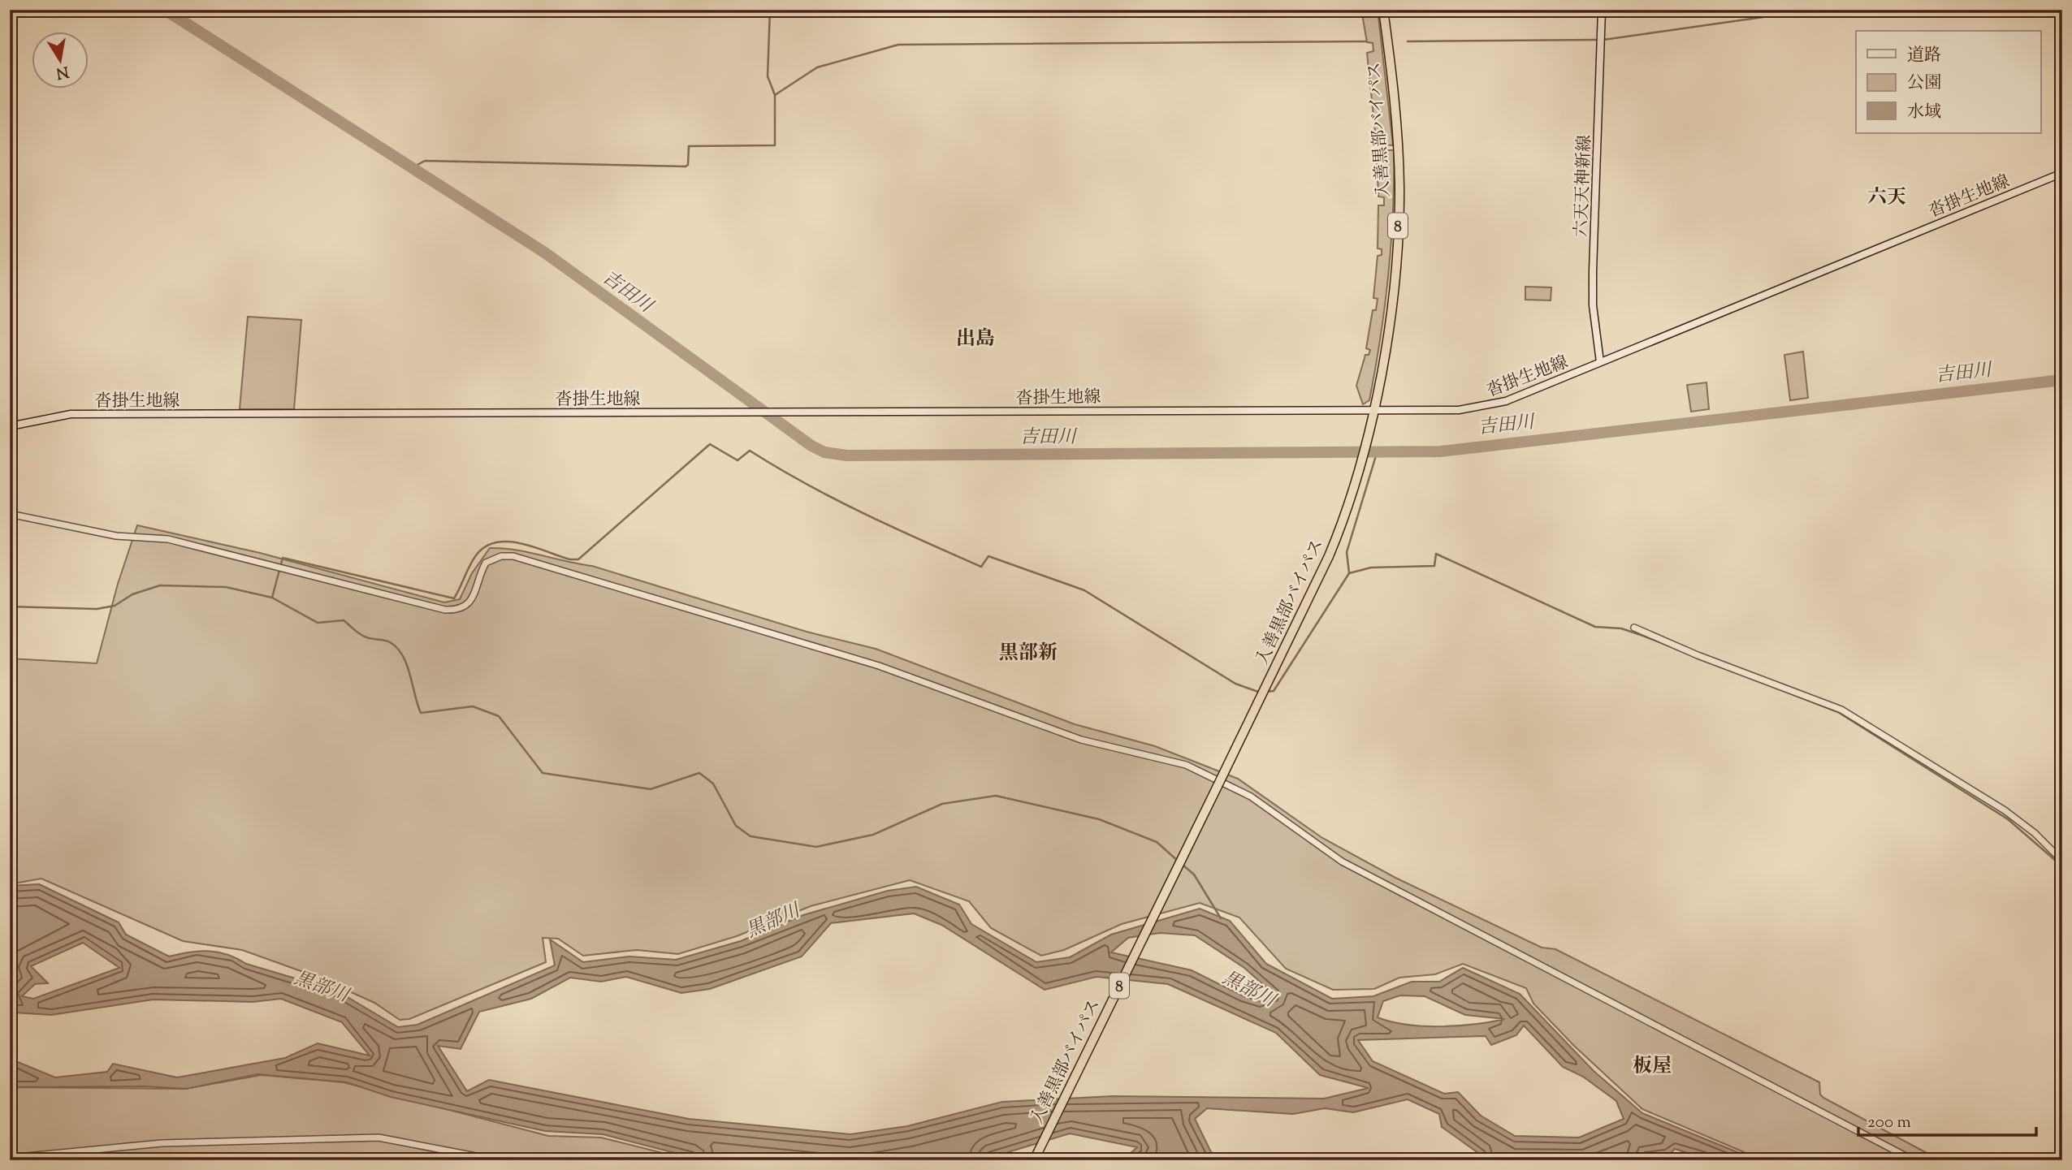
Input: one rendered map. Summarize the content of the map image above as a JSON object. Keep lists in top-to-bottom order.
{
  "streets": {
    "highway": ["入善黒部バイパス", "8"],
    "main road": ["六天天神新線", "沓掛生地線"]
  },
  "crossings": [
    ["入善黒部バイパス", "沓掛生地線"],
    ["六天天神新線", "沓掛生地線"]
  ],
  "districts": [
    "六天",
    "出島",
    "黒部新",
    "板屋"
  ],
  "water": ["吉田川", "黒部川"],
  "legend": ["道路", "公園", "水域"],
  "scale_bar": "200 m",
  "north": "bottom"
}
